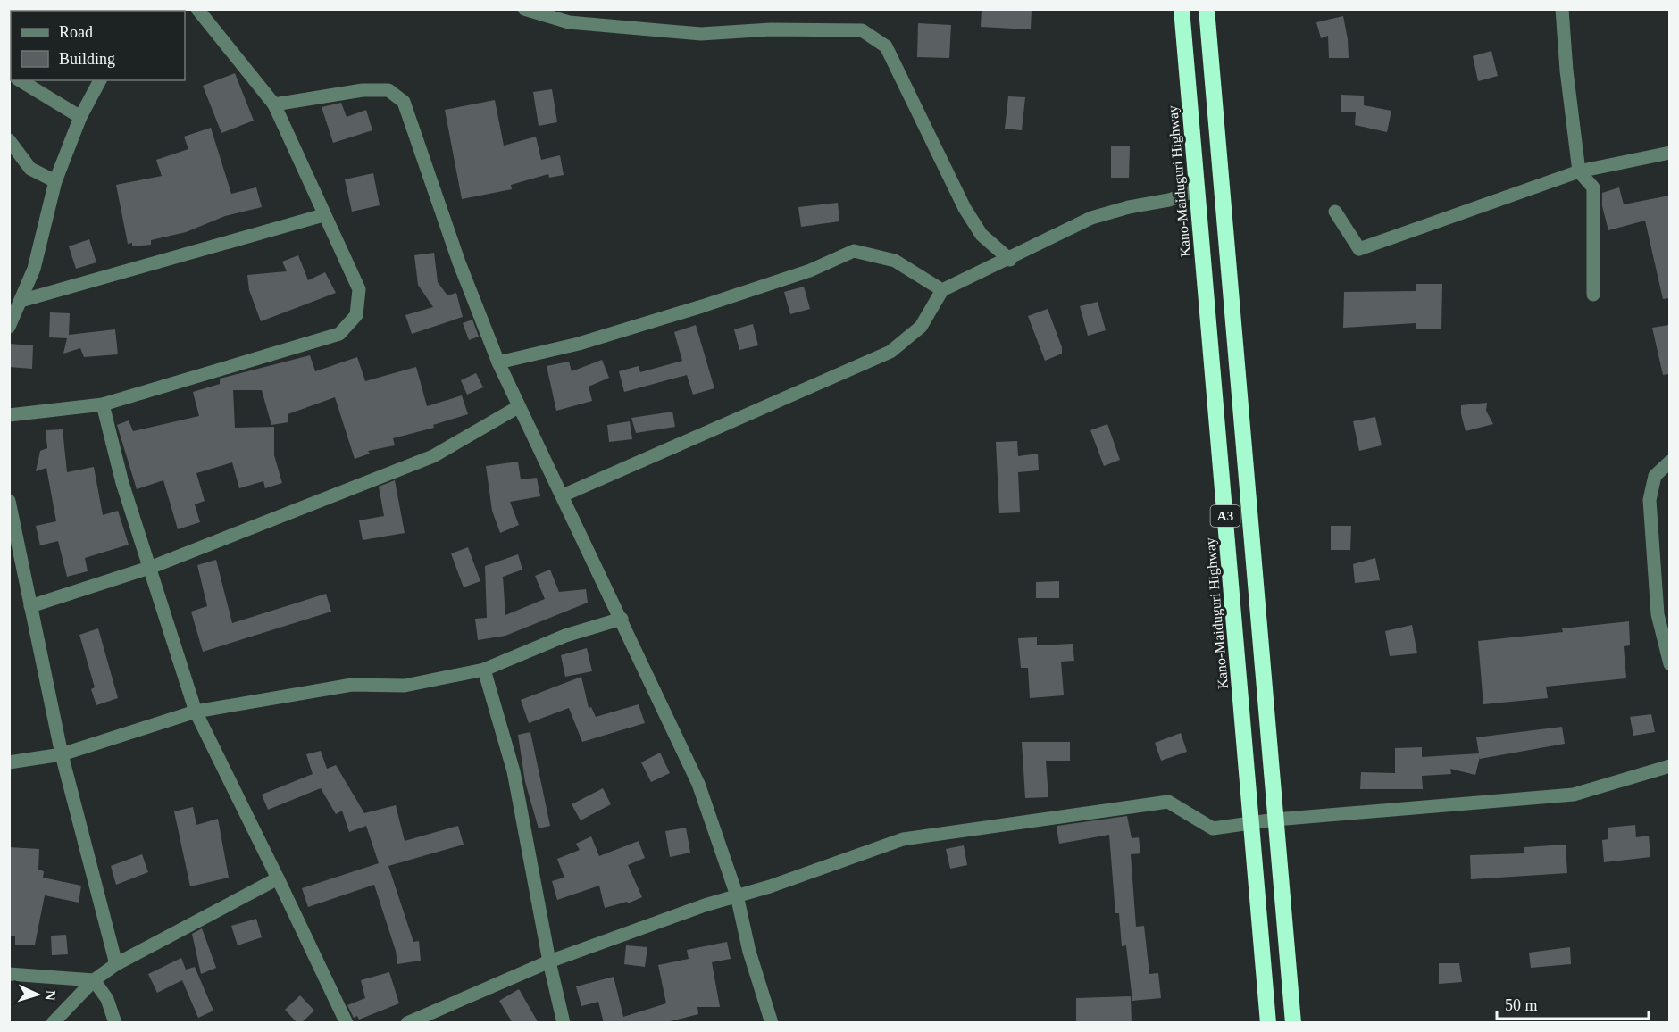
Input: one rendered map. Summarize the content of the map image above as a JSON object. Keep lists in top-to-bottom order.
{
  "streets": {
    "highway": ["Kano-Maiduguri Highway", "A3"]
  },
  "legend": ["Road", "Building"],
  "scale_bar": "50 m",
  "north": "right"
}
